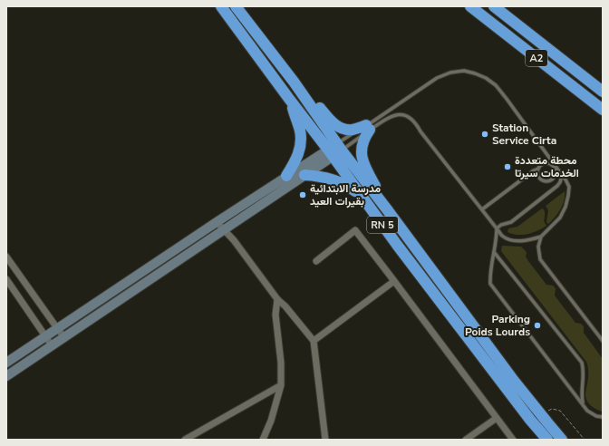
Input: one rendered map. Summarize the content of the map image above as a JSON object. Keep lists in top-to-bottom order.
{
  "streets": {
    "highway": ["A2", "RN 5"]
  },
  "places": [
    "Station Service Cirta",
    "محطة متعددة الخدمات سيرتا",
    "مدرسة الابتدائية بقيرات العيد",
    "Parking Poids Lourds"
  ]
}
